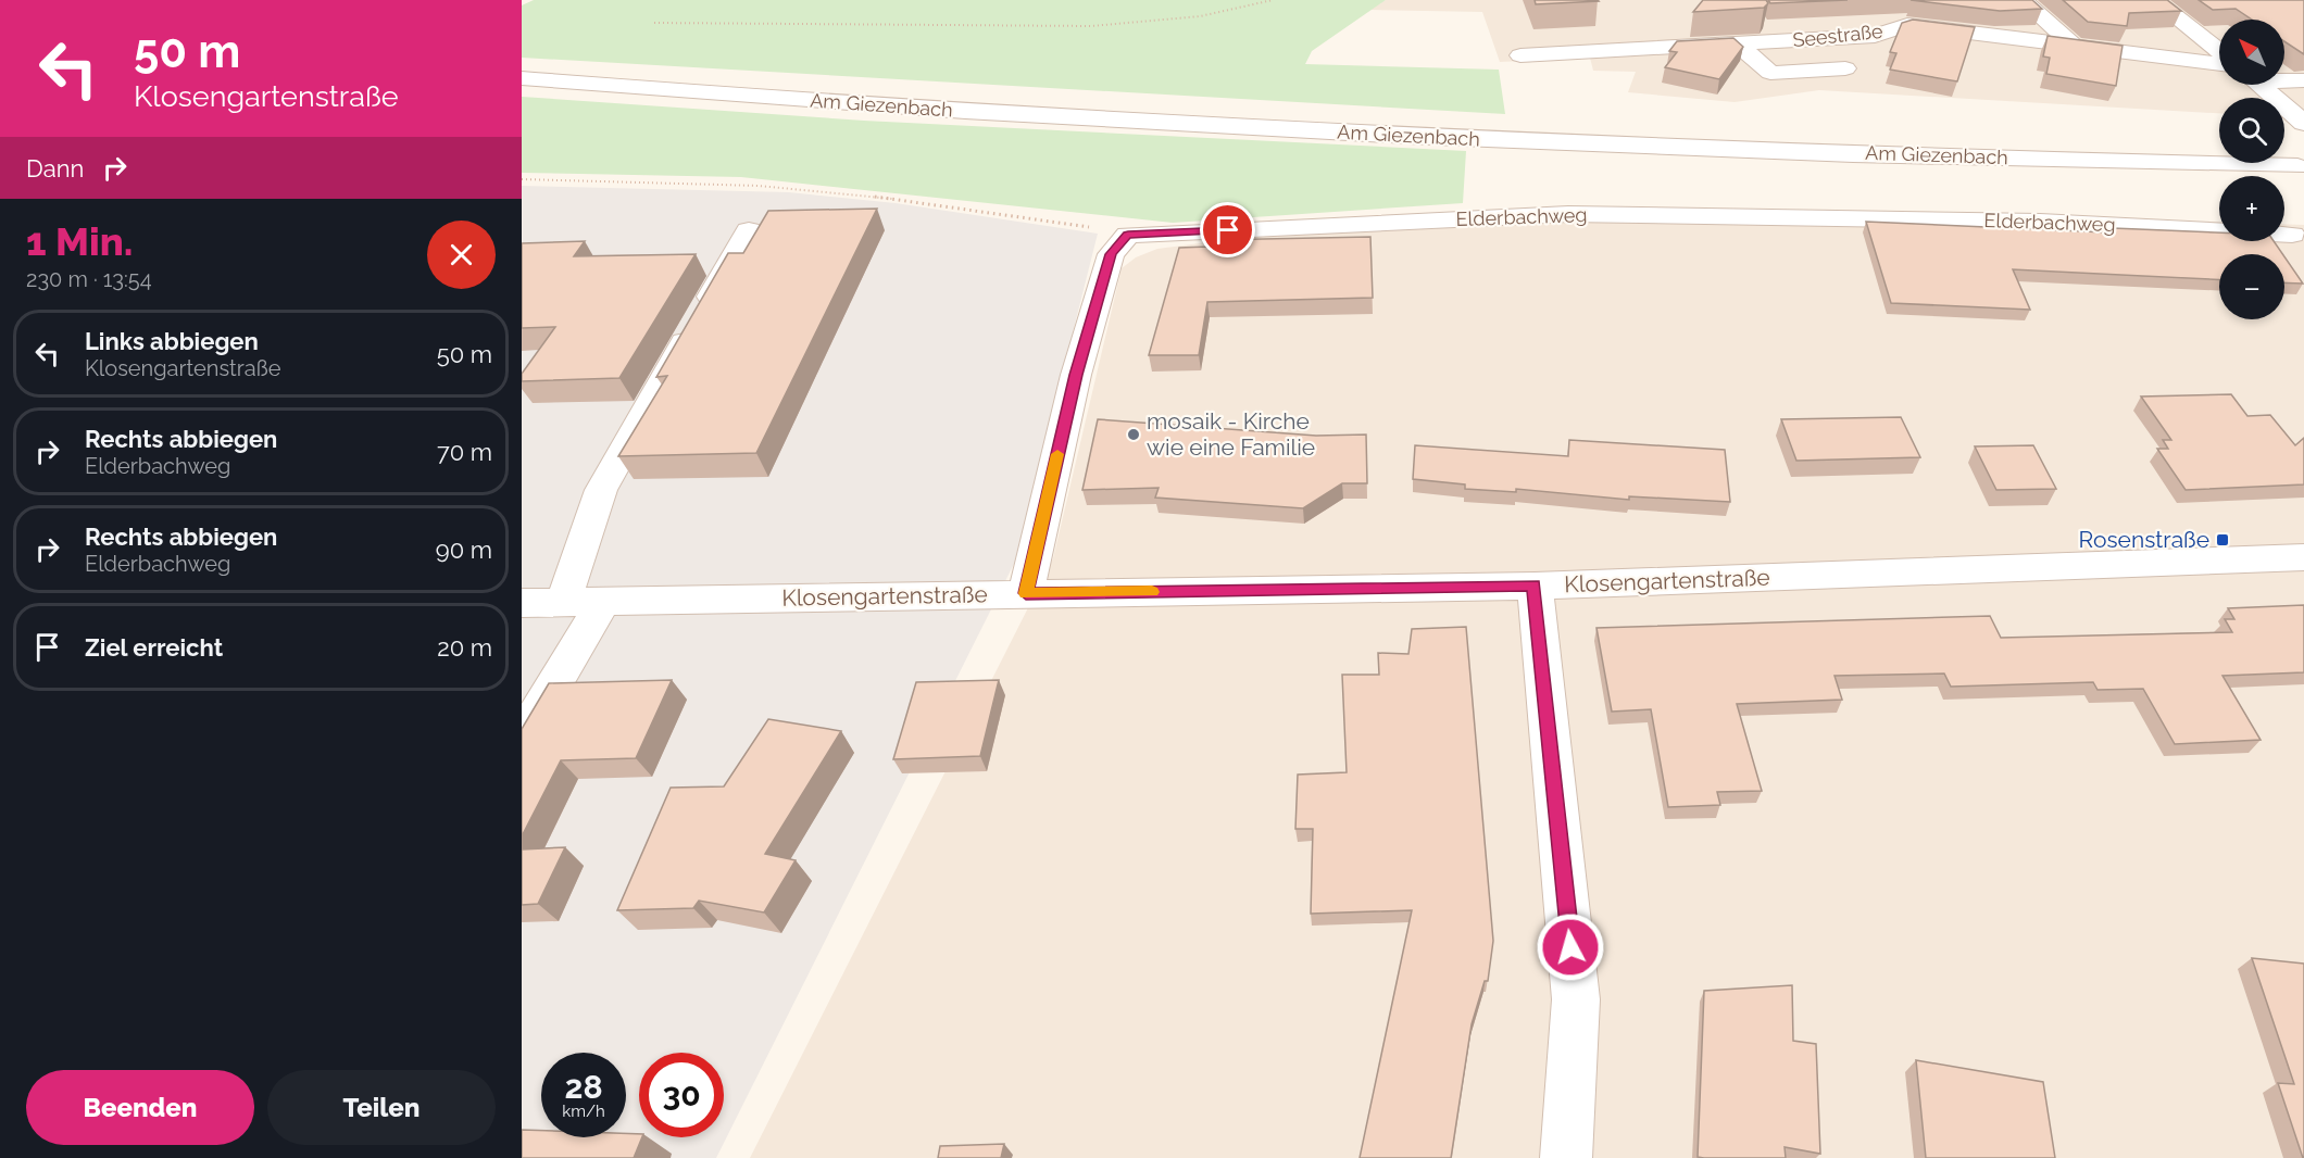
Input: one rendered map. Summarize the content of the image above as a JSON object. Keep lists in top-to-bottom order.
{
  "streets": {
    "street": [
      "Seestraße",
      "Am Giezenbach",
      "Elderbachweg",
      "Klosengartenstraße"
    ]
  },
  "places": {
    "other": ["mosaik - Kirche wie eine Familie"],
    "transit": ["Rosenstraße"]
  },
  "north": "top left",
  "page": {
    "turn": ["50 m", "Klosengartenstraße"],
    "map_buttons": ["+", "−"],
    "then": "Dann",
    "heading": ["1 Min.", "230 m · 13:54"],
    "list": [
      {
        "name": "Links abbiegen",
        "note": "Klosengartenstraße",
        "value": "50 m"
      },
      {
        "name": "Rechts abbiegen",
        "note": "Elderbachweg",
        "value": "70 m"
      },
      {
        "name": "Rechts abbiegen",
        "note": "Elderbachweg",
        "value": "90 m"
      },
      {
        "name": "Ziel erreicht",
        "value": "20 m"
      }
    ],
    "speed": "28 km/h",
    "limit": "30",
    "buttons": ["Beenden", "Teilen"]
  }
}
